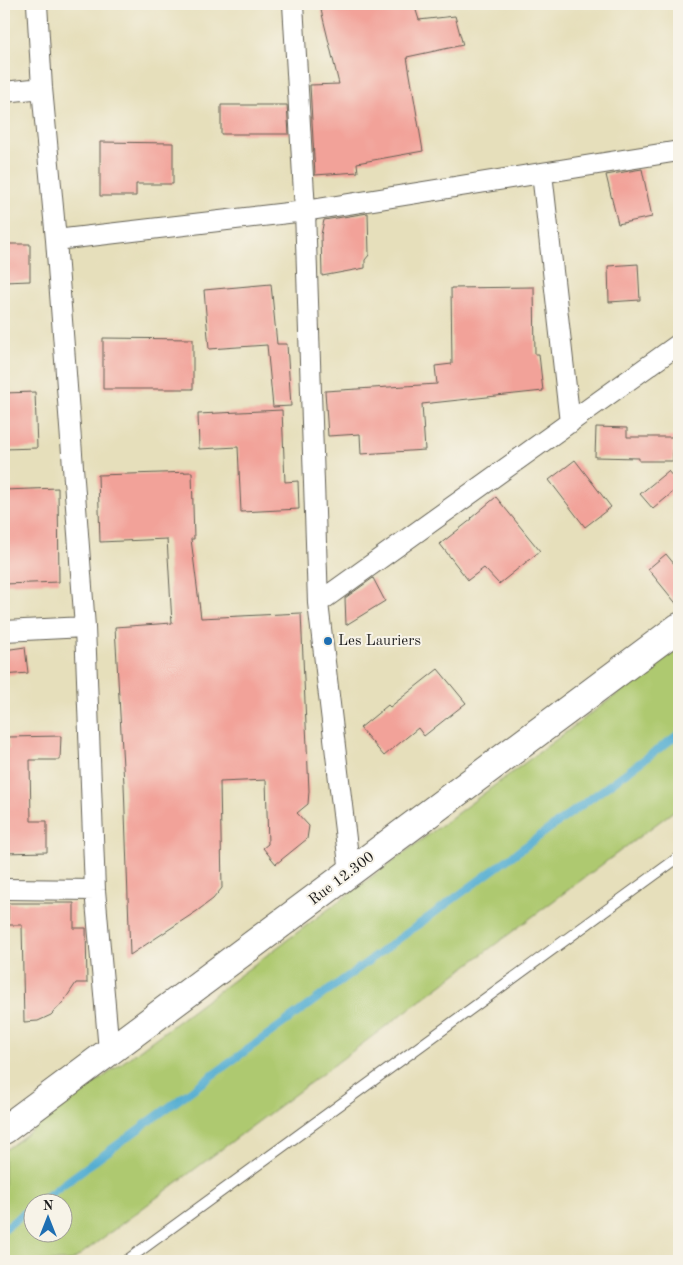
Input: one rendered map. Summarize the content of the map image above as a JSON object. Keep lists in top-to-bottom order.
{
  "streets": {
    "street": ["Rue 12.300"]
  },
  "places": ["Les Lauriers"],
  "north": "top"
}
